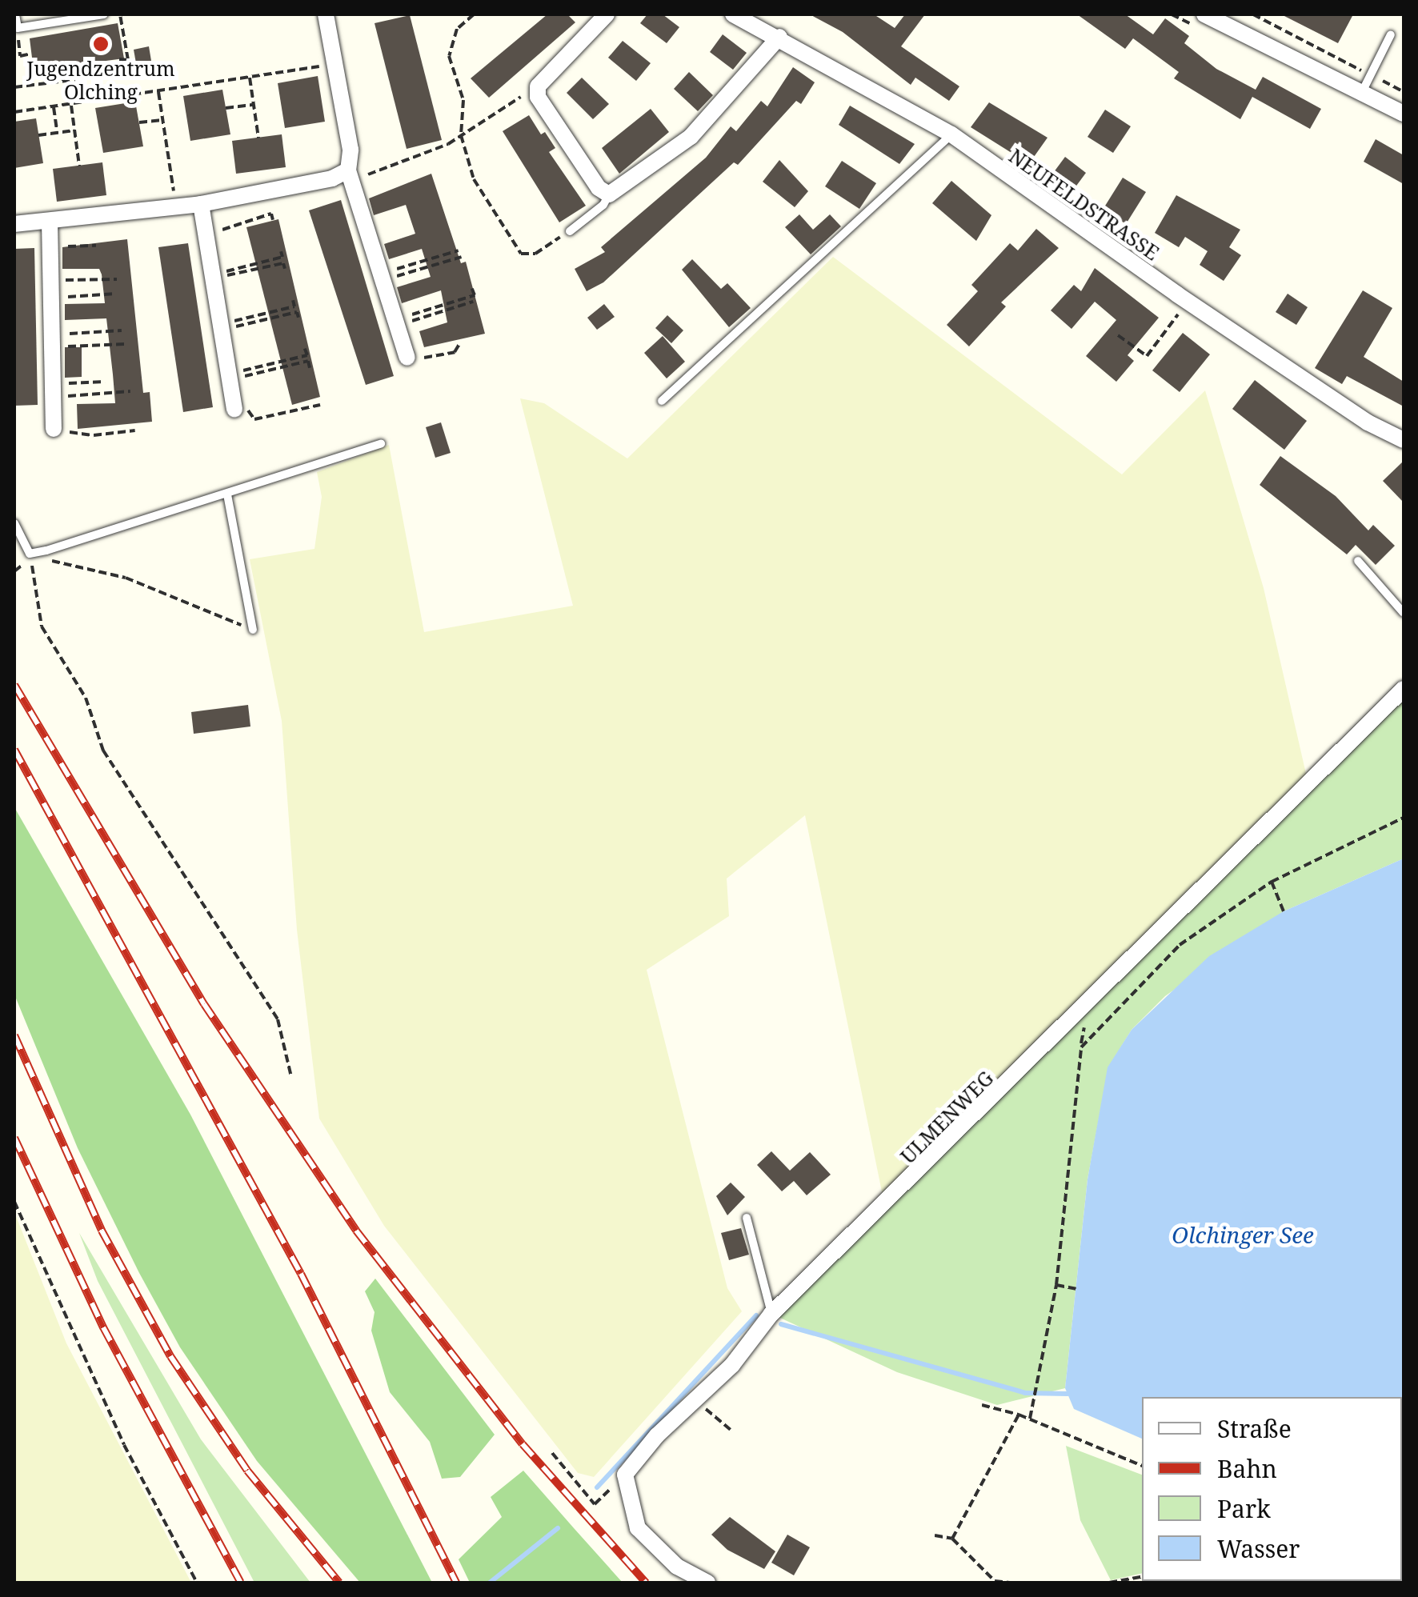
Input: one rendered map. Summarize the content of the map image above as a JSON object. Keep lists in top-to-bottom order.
{
  "streets": {
    "street": ["NEUFELDSTRASSE", "ULMENWEG"]
  },
  "water": ["Olchinger See"],
  "places": ["Jugendzentrum Olching"],
  "legend": [
    "Straße",
    "Bahn",
    "Park",
    "Wasser"
  ]
}
